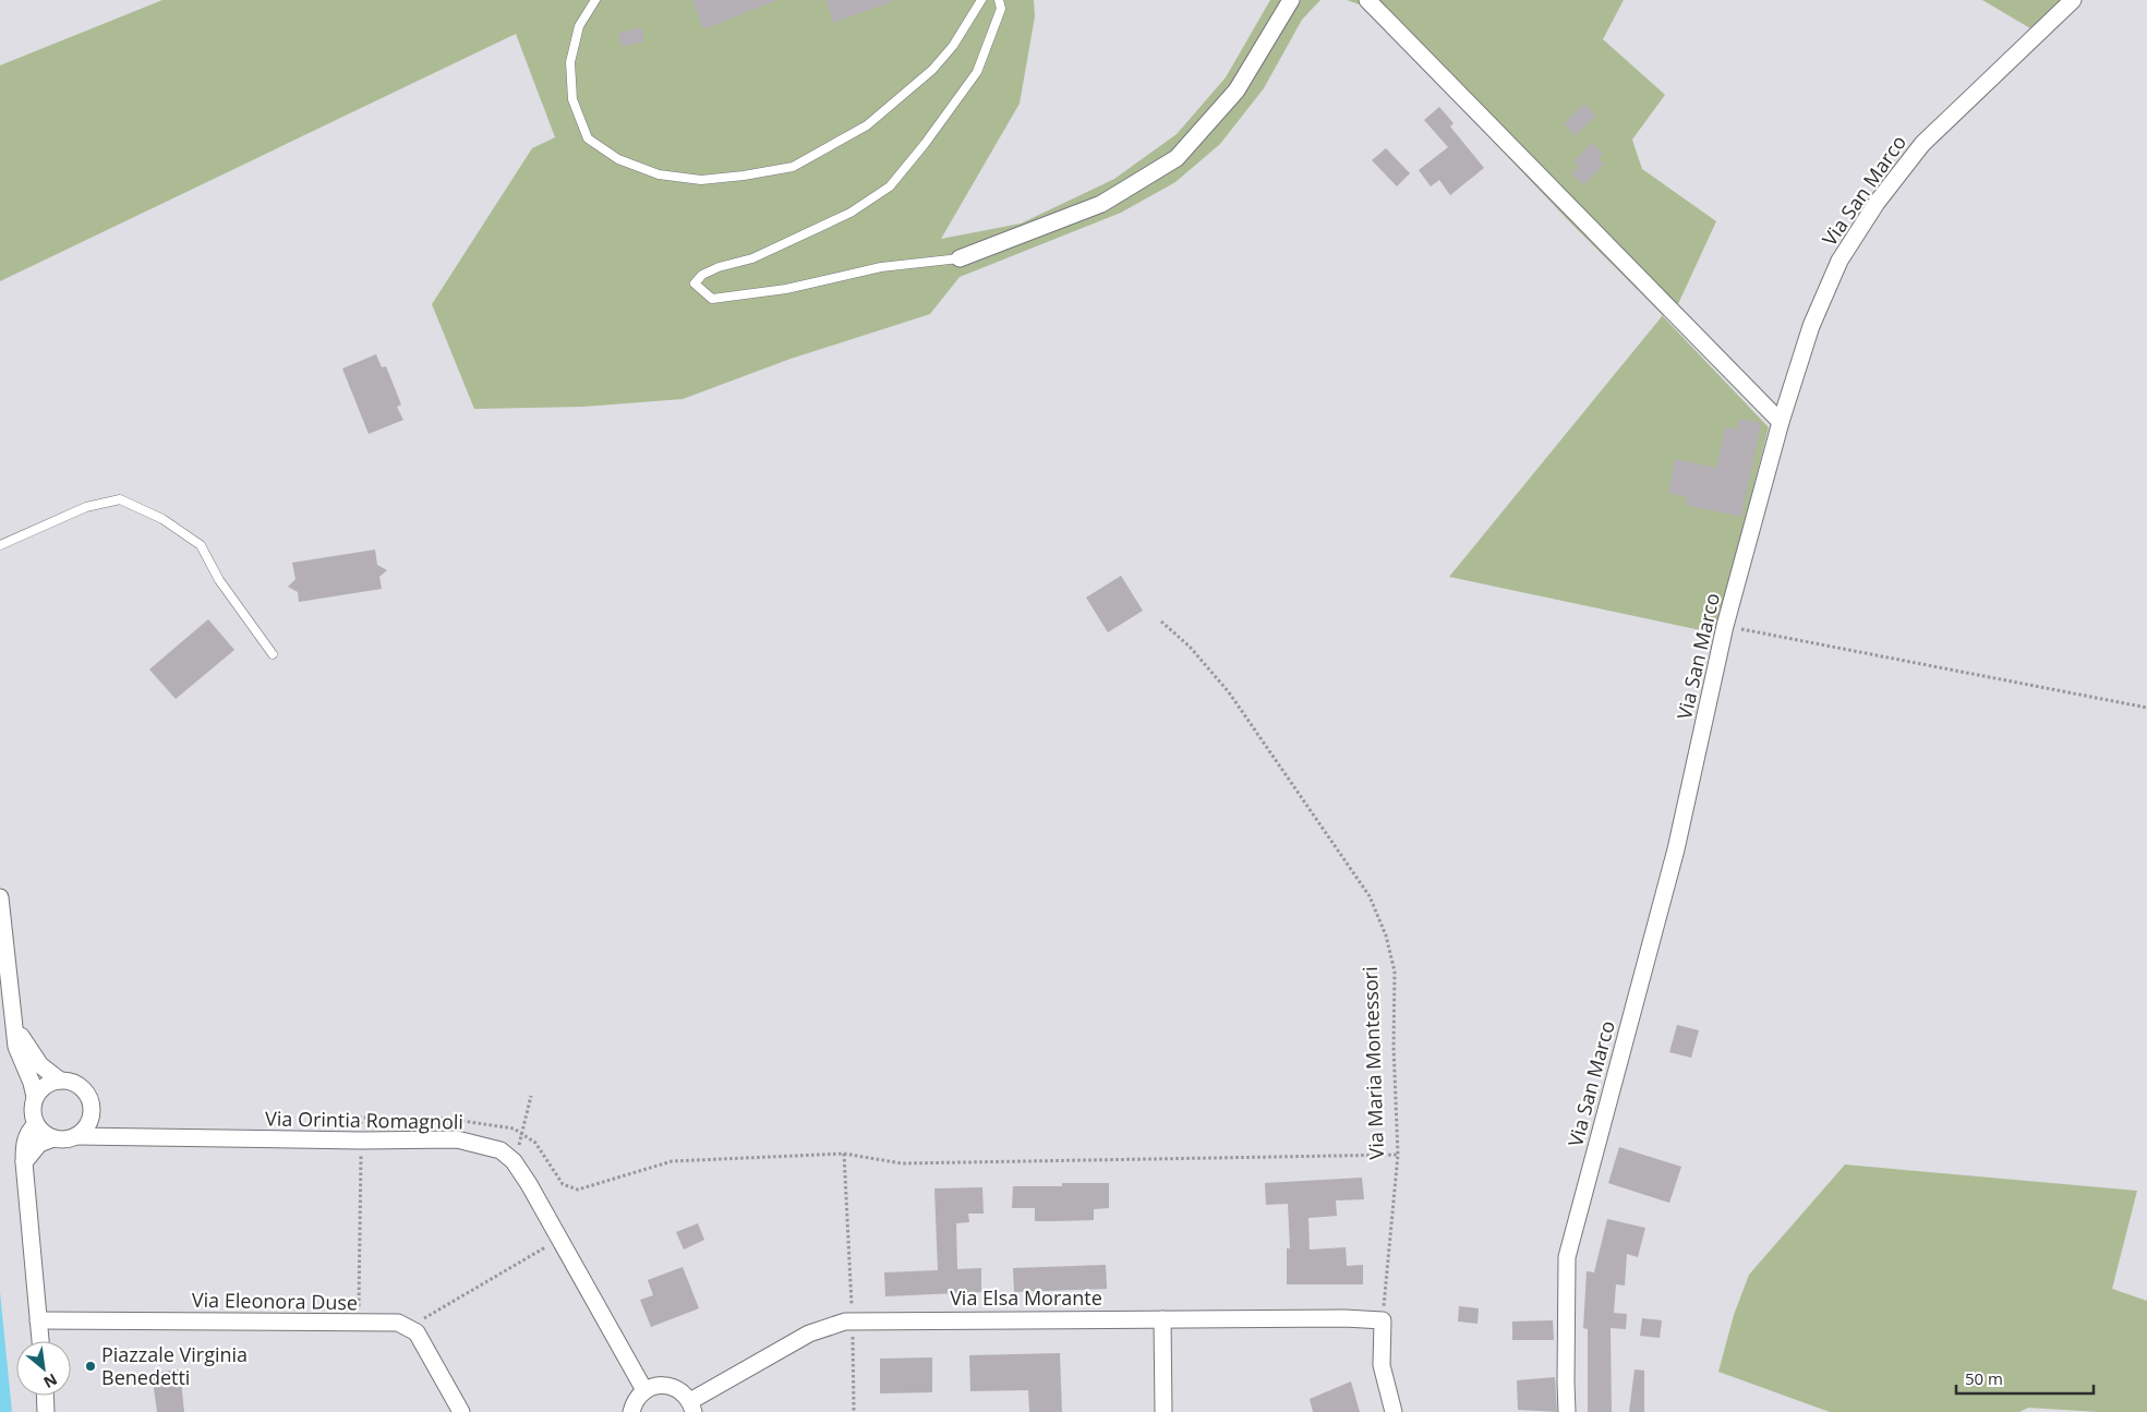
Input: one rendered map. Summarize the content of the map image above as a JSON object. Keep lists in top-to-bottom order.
{
  "streets": {
    "street": [
      "Via San Marco",
      "Via Orintia Romagnoli",
      "Via Elsa Morante",
      "Via Eleonora Duse"
    ],
    "path": ["Via Maria Montessori"]
  },
  "crossings": [
    ["Via Maria Montessori", "Via Elsa Morante"]
  ],
  "places": ["Piazzale Virginia Benedetti"],
  "scale_bar": "50 m",
  "north": "bottom right"
}
